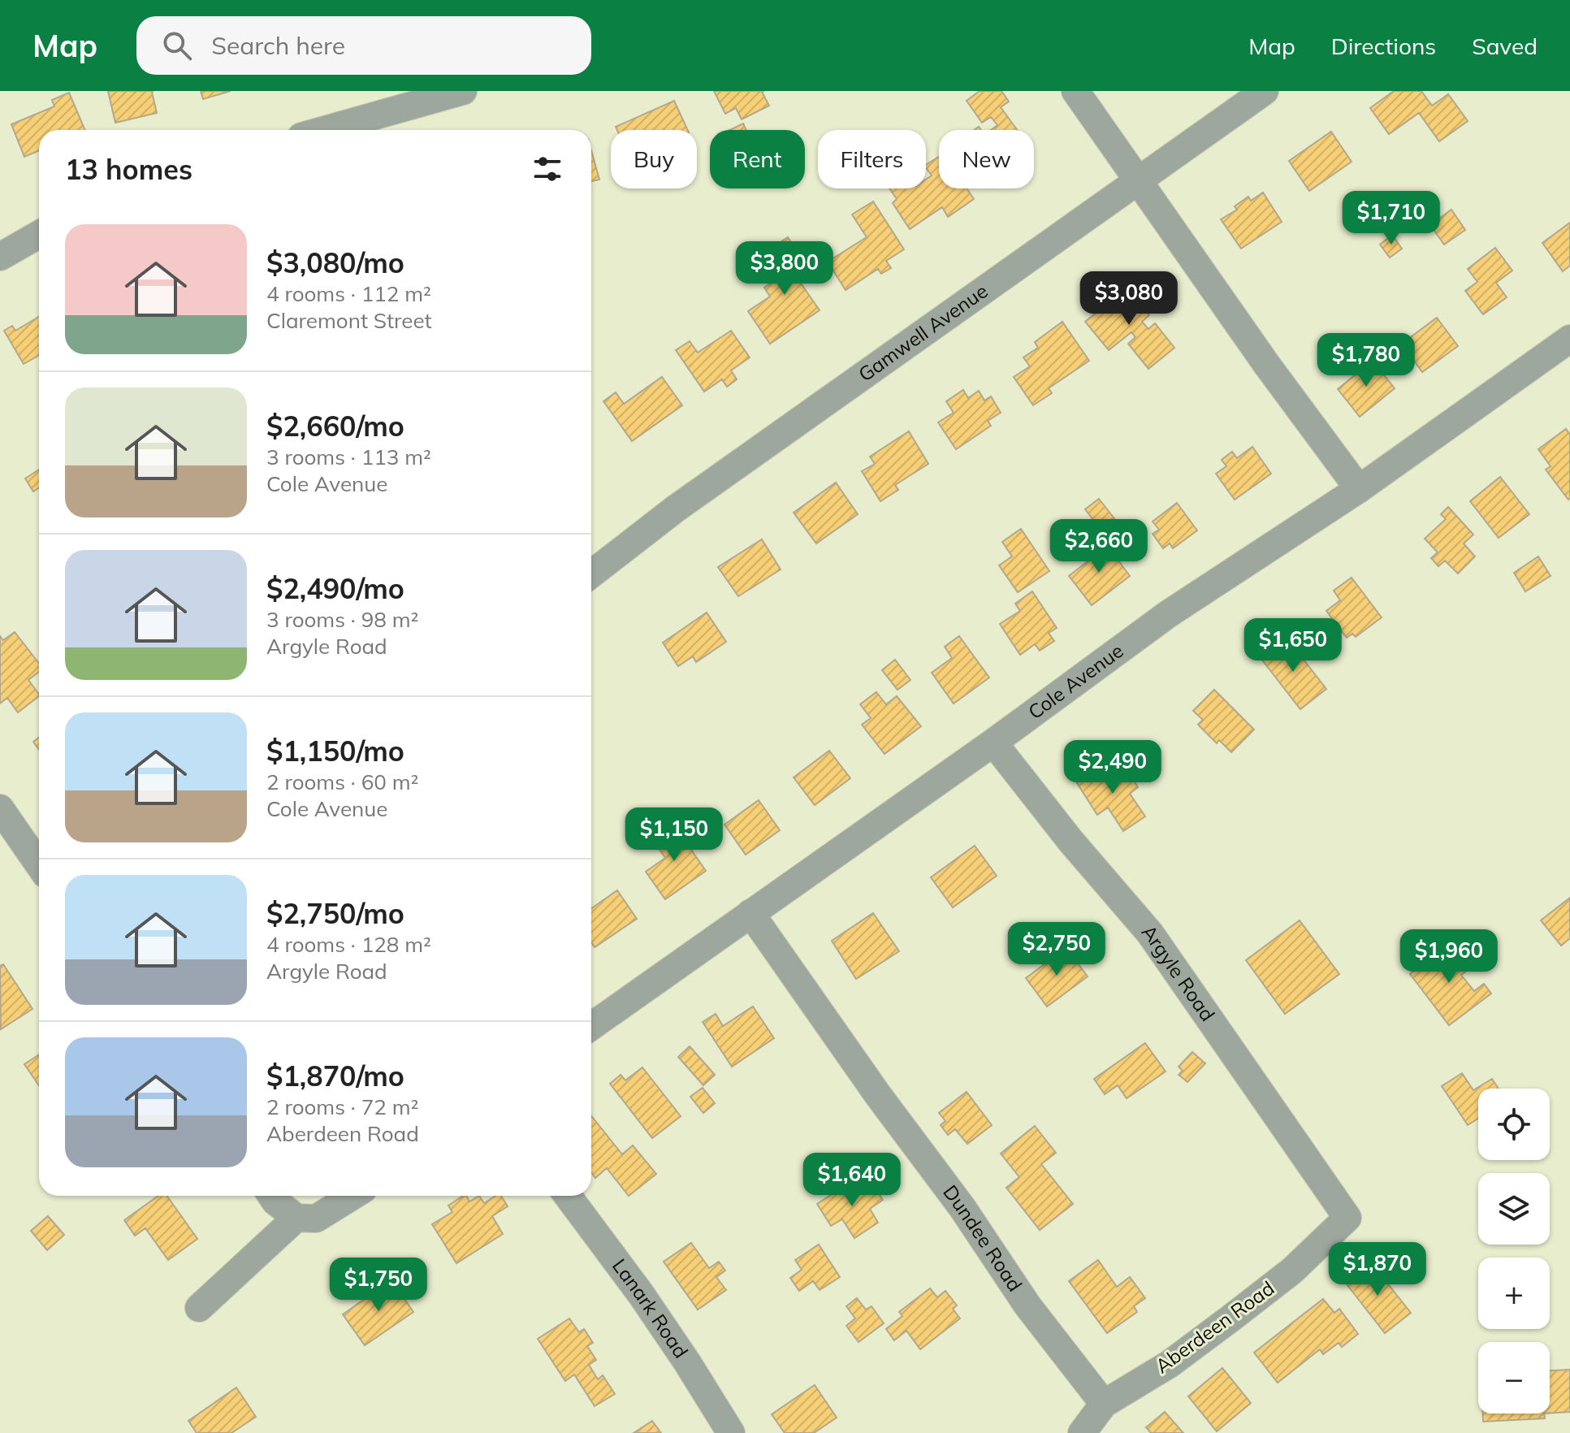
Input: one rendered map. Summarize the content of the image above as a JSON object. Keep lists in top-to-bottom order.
{
  "streets": {
    "street": [
      "Gamwell Avenue",
      "Cole Avenue",
      "Argyle Road",
      "Dundee Road",
      "Lanark Road",
      "Aberdeen Road"
    ]
  },
  "crossings": [
    ["Cole Avenue", "Argyle Road"],
    ["Cole Avenue", "Dundee Road"],
    ["Argyle Road", "Aberdeen Road"],
    ["Dundee Road", "Aberdeen Road"]
  ],
  "page": {
    "header": "Map",
    "search": "Search here",
    "nav": ["Map", "Directions", "Saved"],
    "chip": [
      "Buy",
      "Rent",
      "Filters",
      "New"
    ],
    "heading": "13 homes",
    "price": [
      "$1,710",
      "$3,800",
      "$3,080",
      "$1,780",
      "$2,660",
      "$1,650",
      "$2,490",
      "$1,150",
      "$2,750",
      "$1,960",
      "$1,640",
      "$1,870",
      "$1,750"
    ],
    "list": [
      {
        "name": "$3,080/mo",
        "note": "4 rooms · 112 m² · Claremont Street"
      },
      {
        "name": "$2,660/mo",
        "note": "3 rooms · 113 m² · Cole Avenue"
      },
      {
        "name": "$2,490/mo",
        "note": "3 rooms · 98 m² · Argyle Road"
      },
      {
        "name": "$1,150/mo",
        "note": "2 rooms · 60 m² · Cole Avenue"
      },
      {
        "name": "$2,750/mo",
        "note": "4 rooms · 128 m² · Argyle Road"
      },
      {
        "name": "$1,870/mo",
        "note": "2 rooms · 72 m² · Aberdeen Road"
      }
    ],
    "map_buttons": ["+", "−"]
  }
}
